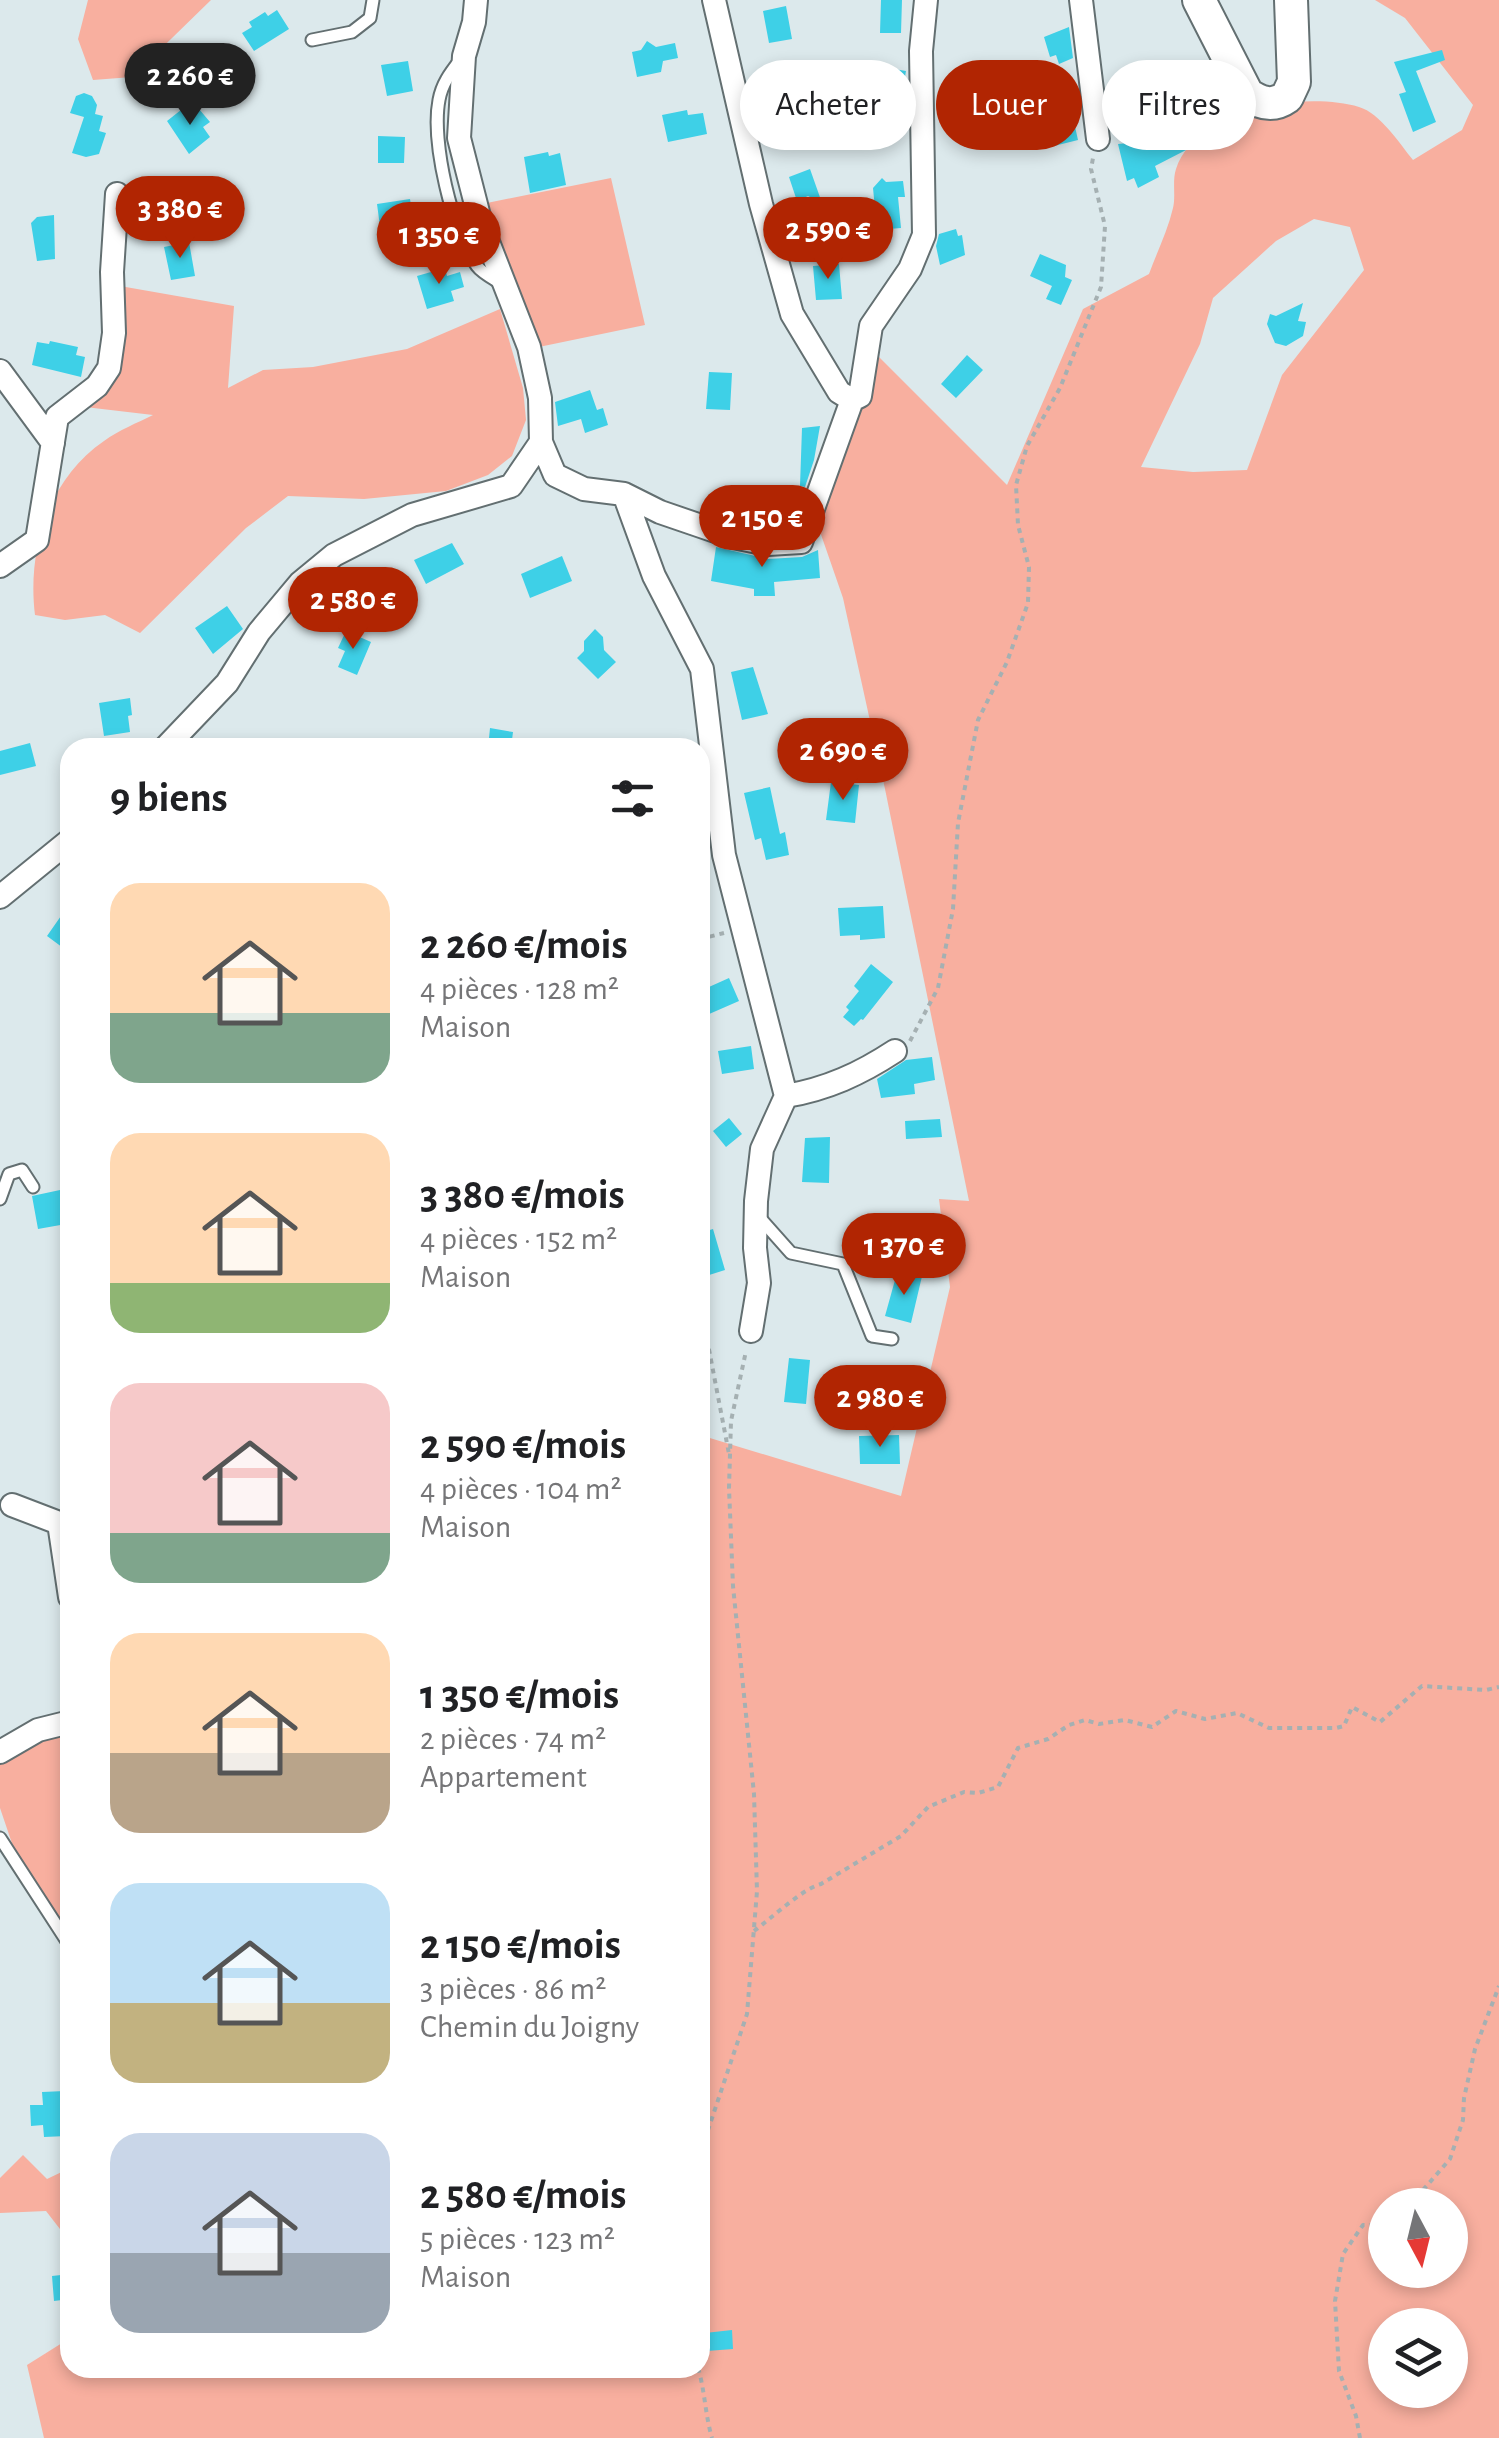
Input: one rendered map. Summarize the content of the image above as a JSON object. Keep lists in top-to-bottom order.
{
  "north": "bottom",
  "page": {
    "price": [
      "2 260 €",
      "3 380 €",
      "2 590 €",
      "1 350 €",
      "2 150 €",
      "2 580 €",
      "2 690 €",
      "1 370 €",
      "2 980 €"
    ],
    "chip": ["Acheter", "Louer", "Filtres"],
    "heading": "9 biens",
    "list": [
      {
        "name": "2 260 €/mois",
        "note": "4 pièces · 128 m² · Maison"
      },
      {
        "name": "3 380 €/mois",
        "note": "4 pièces · 152 m² · Maison"
      },
      {
        "name": "2 590 €/mois",
        "note": "4 pièces · 104 m² · Maison"
      },
      {
        "name": "1 350 €/mois",
        "note": "2 pièces · 74 m² · Appartement"
      },
      {
        "name": "2 150 €/mois",
        "note": "3 pièces · 86 m² · Chemin du Joigny"
      },
      {
        "name": "2 580 €/mois",
        "note": "5 pièces · 123 m² · Maison"
      }
    ]
  }
}
